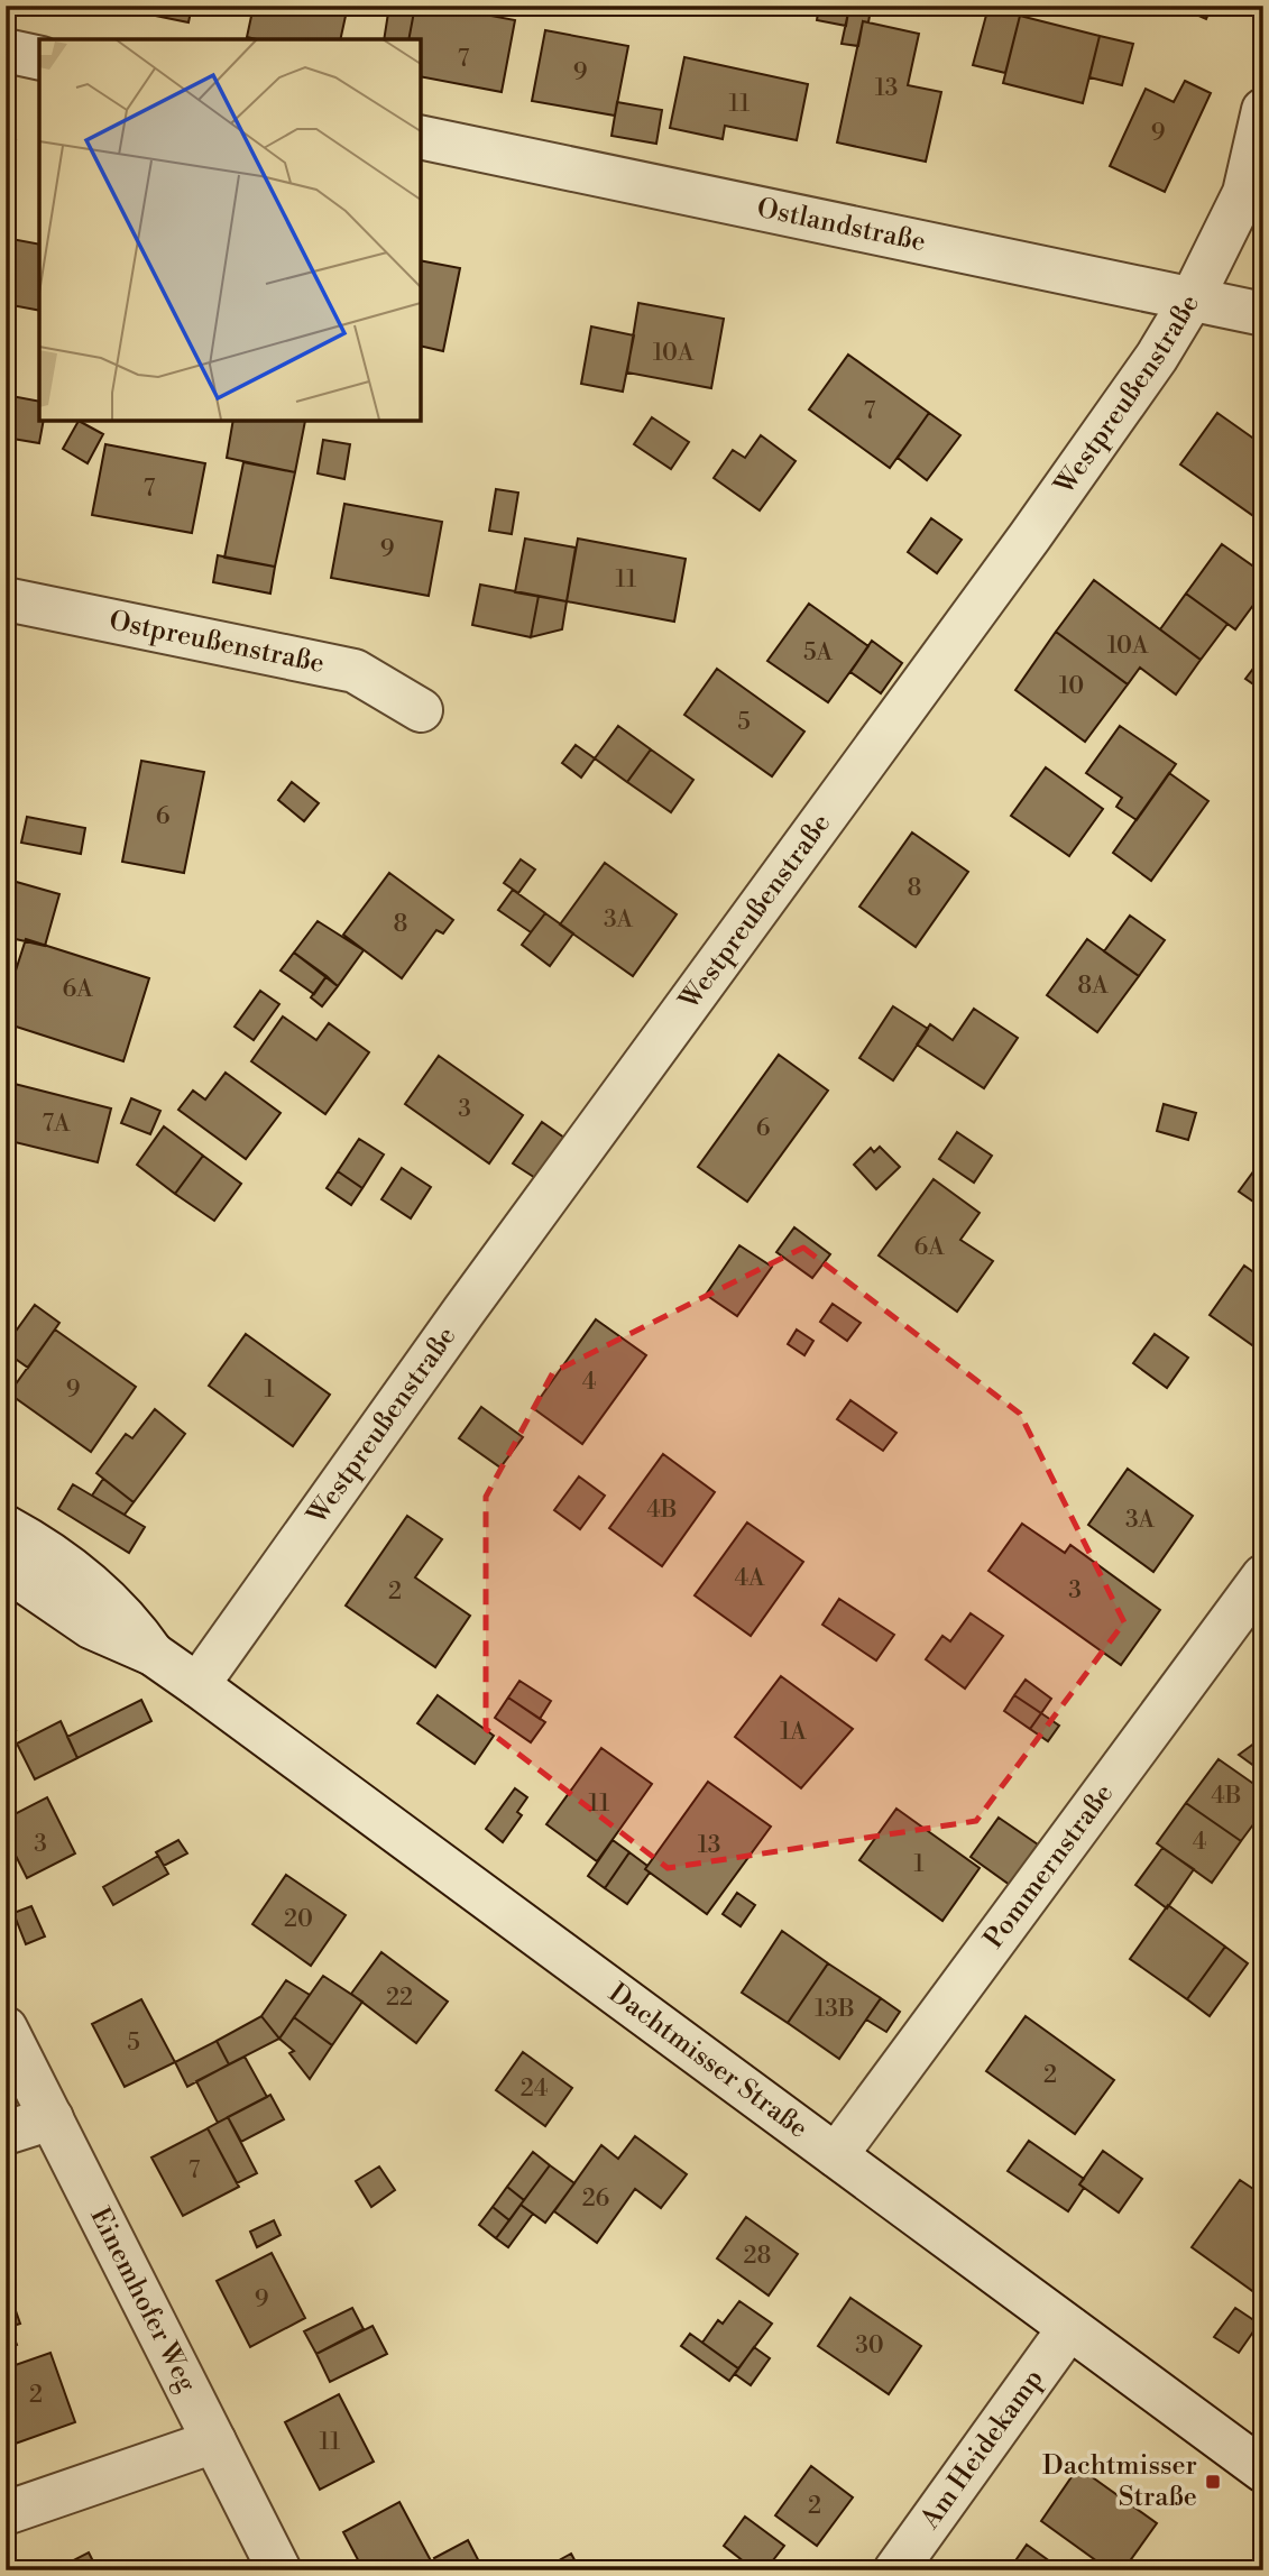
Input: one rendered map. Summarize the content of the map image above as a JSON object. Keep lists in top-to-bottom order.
{
  "streets": {
    "street": [
      "Ostlandstraße",
      "Westpreußenstraße",
      "Ostpreußenstraße",
      "Pommernstraße",
      "Dachtmisser Straße",
      "Einemhofer Weg",
      "Am Heidekamp"
    ]
  },
  "crossings": [
    ["Ostlandstraße", "Westpreußenstraße"],
    ["Westpreußenstraße", "Dachtmisser Straße"],
    ["Pommernstraße", "Dachtmisser Straße"],
    ["Dachtmisser Straße", "Am Heidekamp"]
  ],
  "places": {
    "transit": ["Dachtmisser Straße"]
  },
  "house_numbers": [
    "7",
    "9",
    "13",
    "11",
    "9",
    "10A",
    "7",
    "7",
    "9",
    "11",
    "10A",
    "5A",
    "10",
    "5",
    "6",
    "8",
    "3A",
    "8",
    "8A",
    "6A",
    "3",
    "7A",
    "6",
    "6A",
    "4",
    "9",
    "1",
    "4B",
    "3A",
    "4A",
    "3",
    "2",
    "1A",
    "4B",
    "11",
    "4",
    "3",
    "13",
    "1",
    "20",
    "22",
    "13B",
    "5",
    "2",
    "24",
    "7",
    "26",
    "28",
    "9",
    "30",
    "2",
    "11",
    "2"
  ]
}
